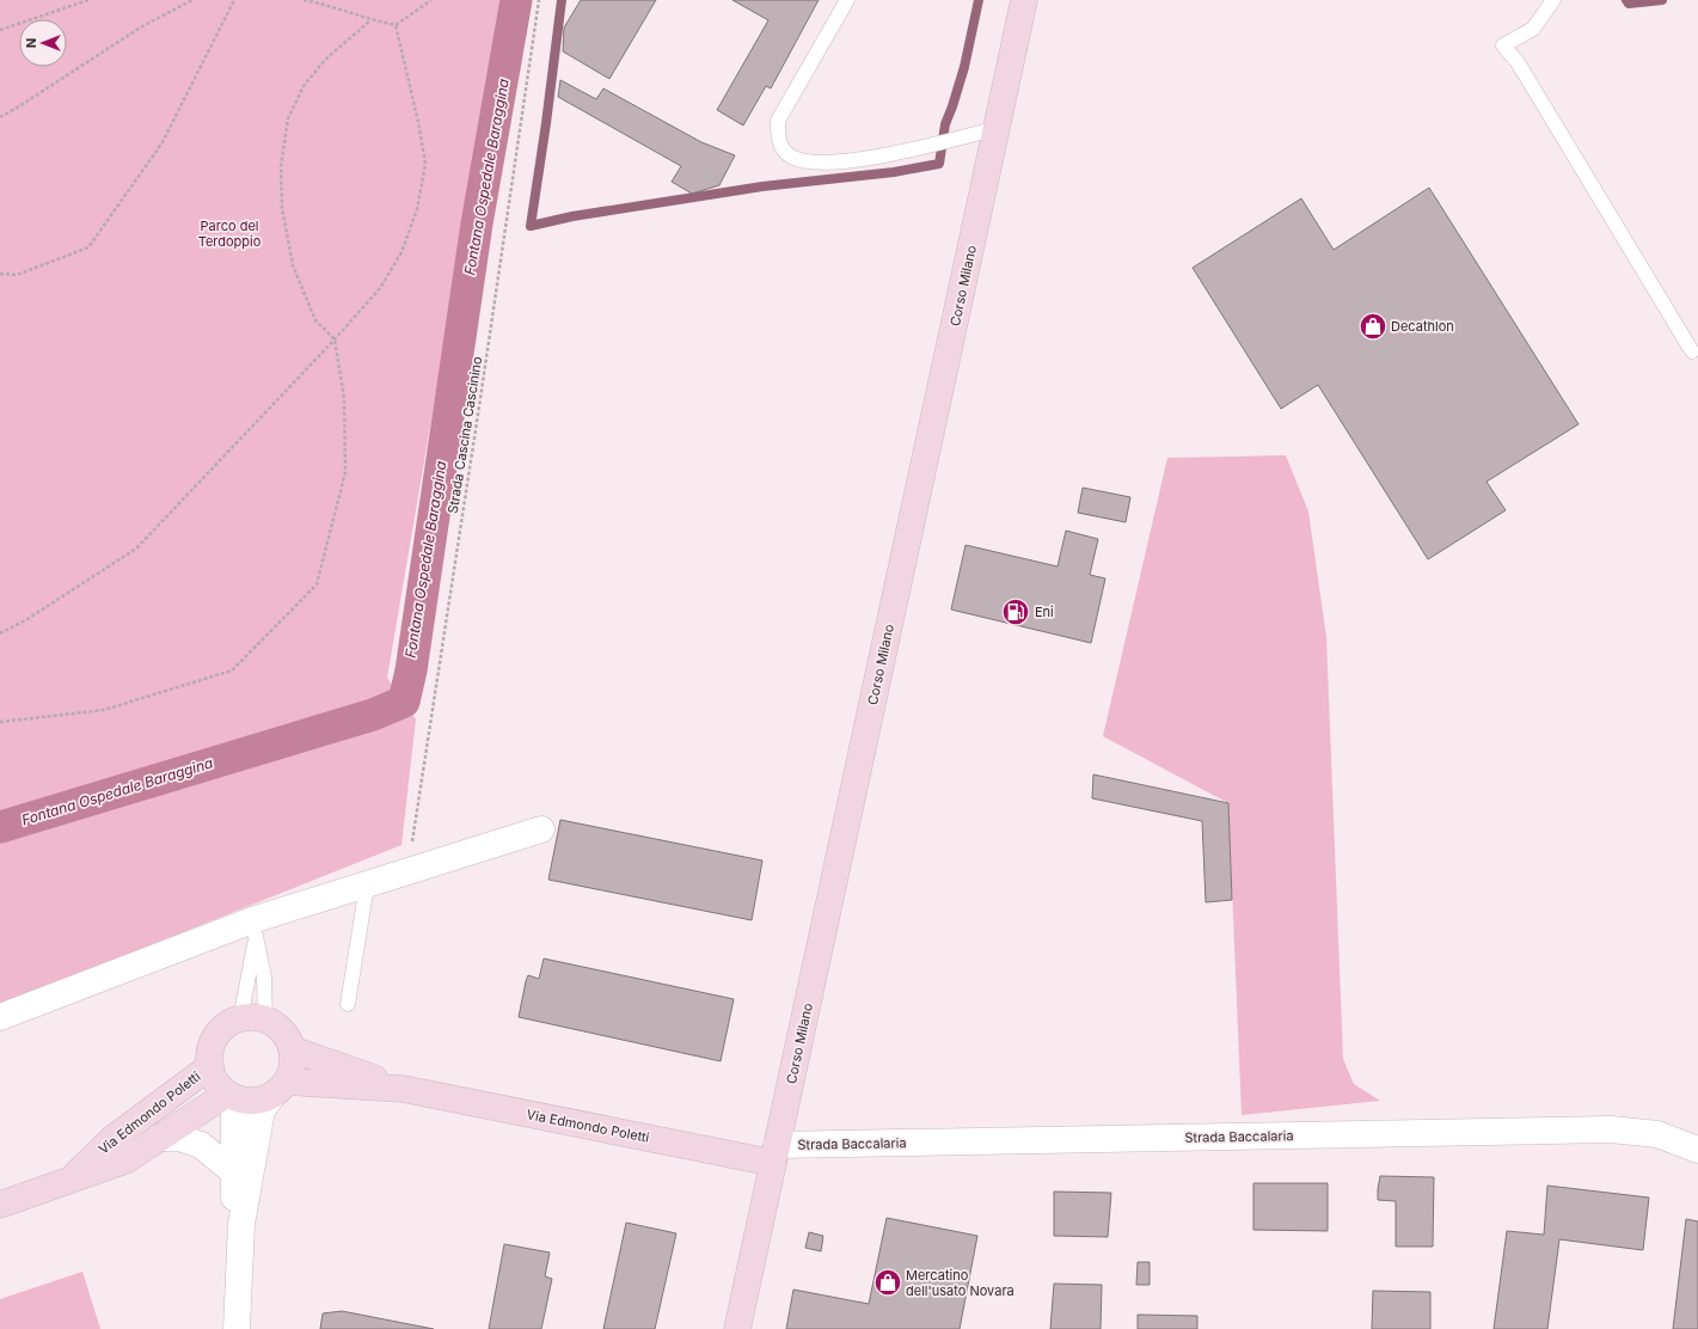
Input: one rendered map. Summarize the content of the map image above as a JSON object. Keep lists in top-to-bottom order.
{
  "streets": {
    "main road": ["Corso Milano", "Via Edmondo Poletti"],
    "street": ["Strada Baccalaria"],
    "path": ["Strada Cascina Cascinino"]
  },
  "crossings": [
    ["Corso Milano", "Via Edmondo Poletti"],
    ["Corso Milano", "Strada Baccalaria"],
    ["Via Edmondo Poletti", "Strada Baccalaria"]
  ],
  "water": ["Fontana Ospedale Baraggina"],
  "parks": ["Parco del Terdoppio"],
  "places": {
    "shop": ["Decathlon", "Mercatino dell'usato Novara"],
    "fuel station": ["Eni"]
  },
  "north": "left"
}
